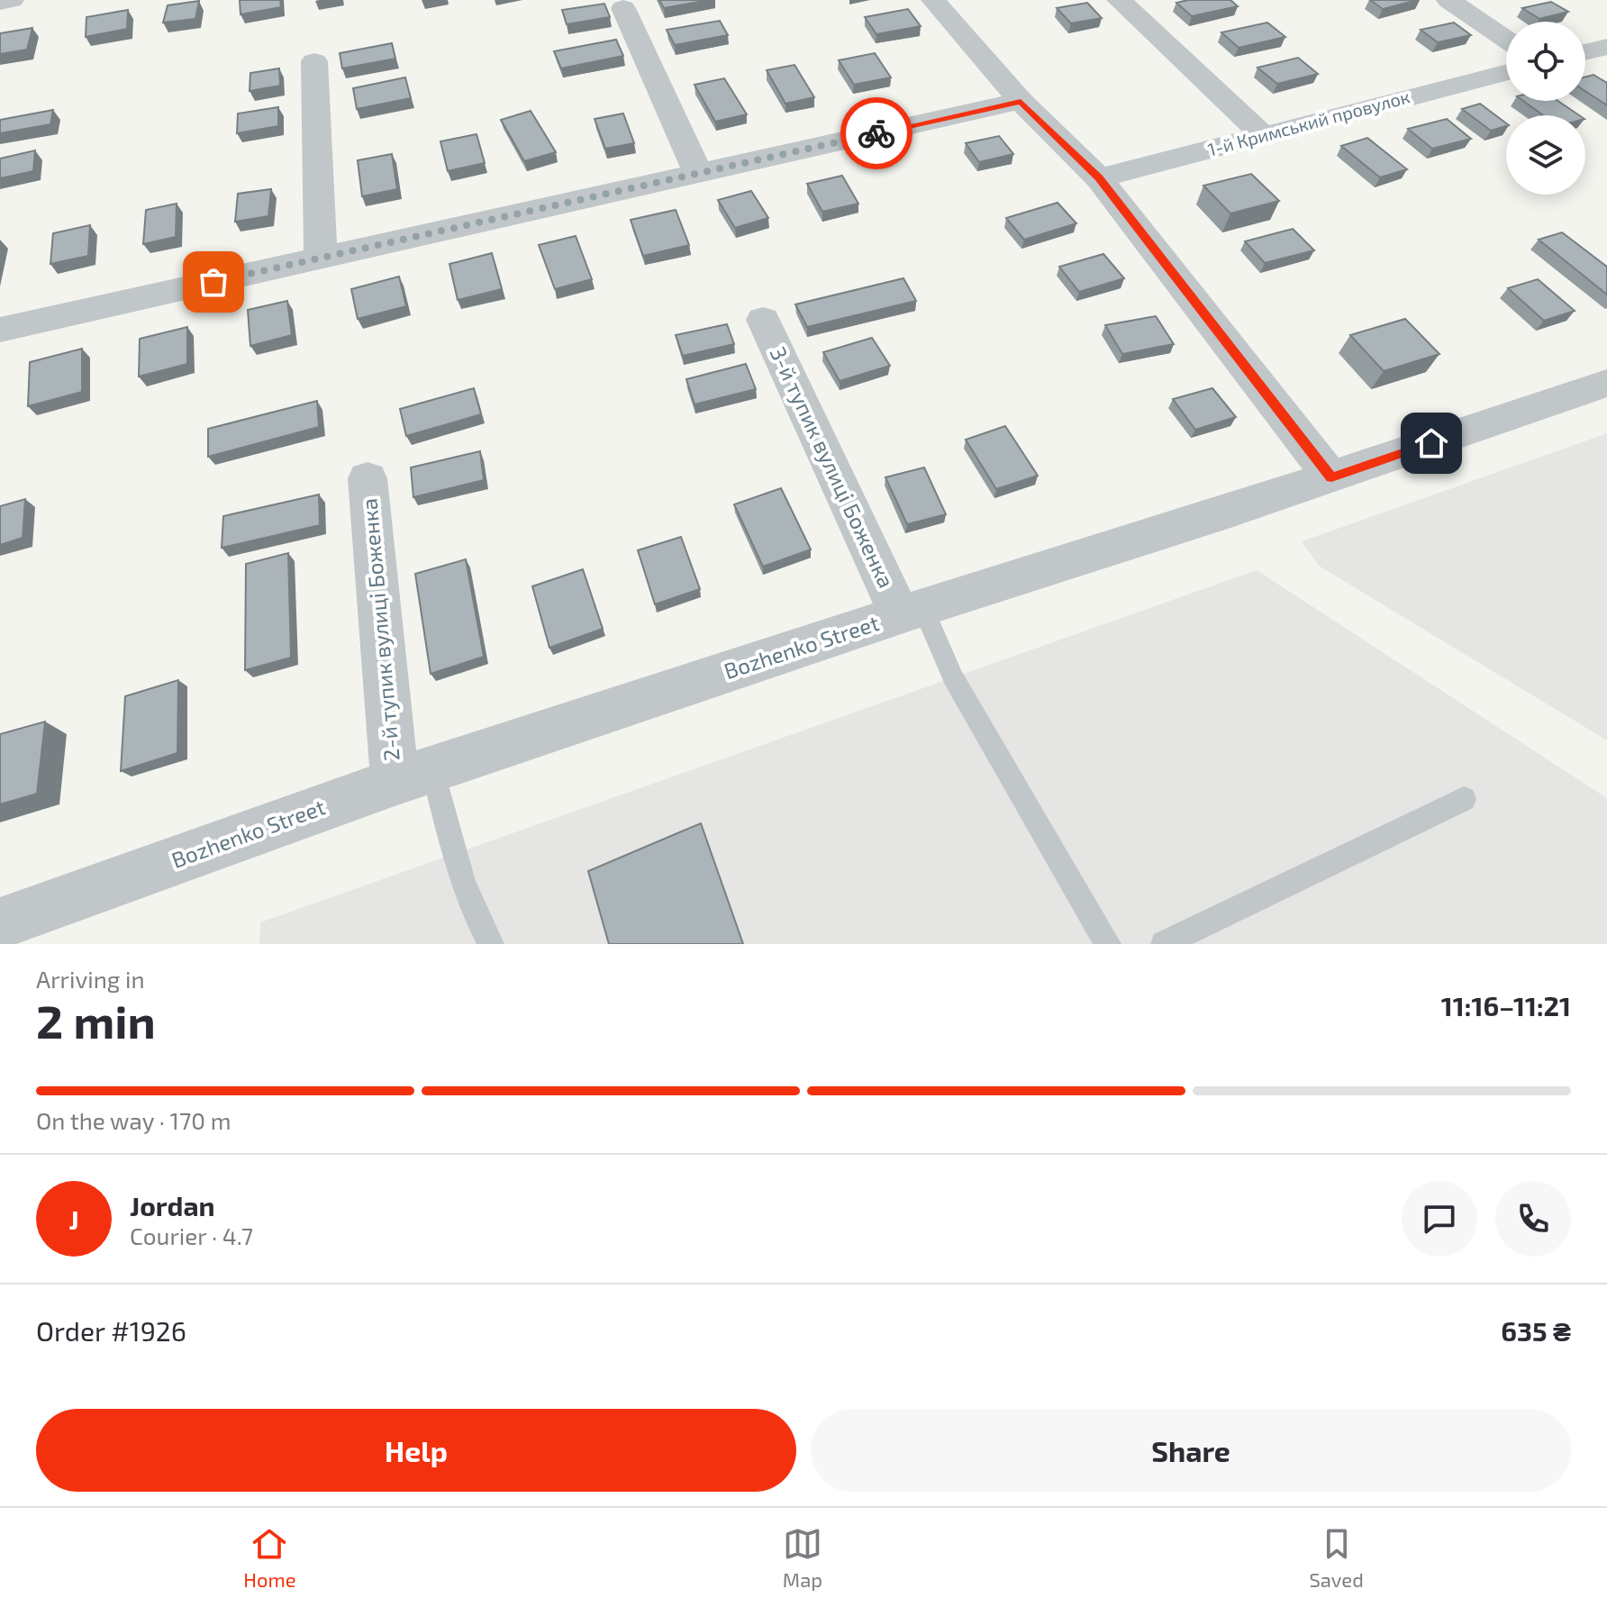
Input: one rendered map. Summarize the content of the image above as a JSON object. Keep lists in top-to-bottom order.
{
  "streets": {
    "street": [
      "1-й Кримський провулок",
      "3-й тупик вулиці Боженка",
      "2-й тупик вулиці Боженка",
      "Bozhenko Street"
    ]
  },
  "crossings": [
    ["3-й тупик вулиці Боженка", "Bozhenko Street"],
    ["2-й тупик вулиці Боженка", "Bozhenko Street"]
  ],
  "page": {
    "heading": ["2 min", "Arriving in", "11:16–11:21"],
    "panel": [
      "Jordan",
      "Courier · 4.7",
      "Order #1926",
      "635 ₴"
    ],
    "bar": "On the way · 170 m",
    "round": "J",
    "buttons": ["Help", "Share"],
    "tabs": ["Home", "Map", "Saved"]
  }
}
